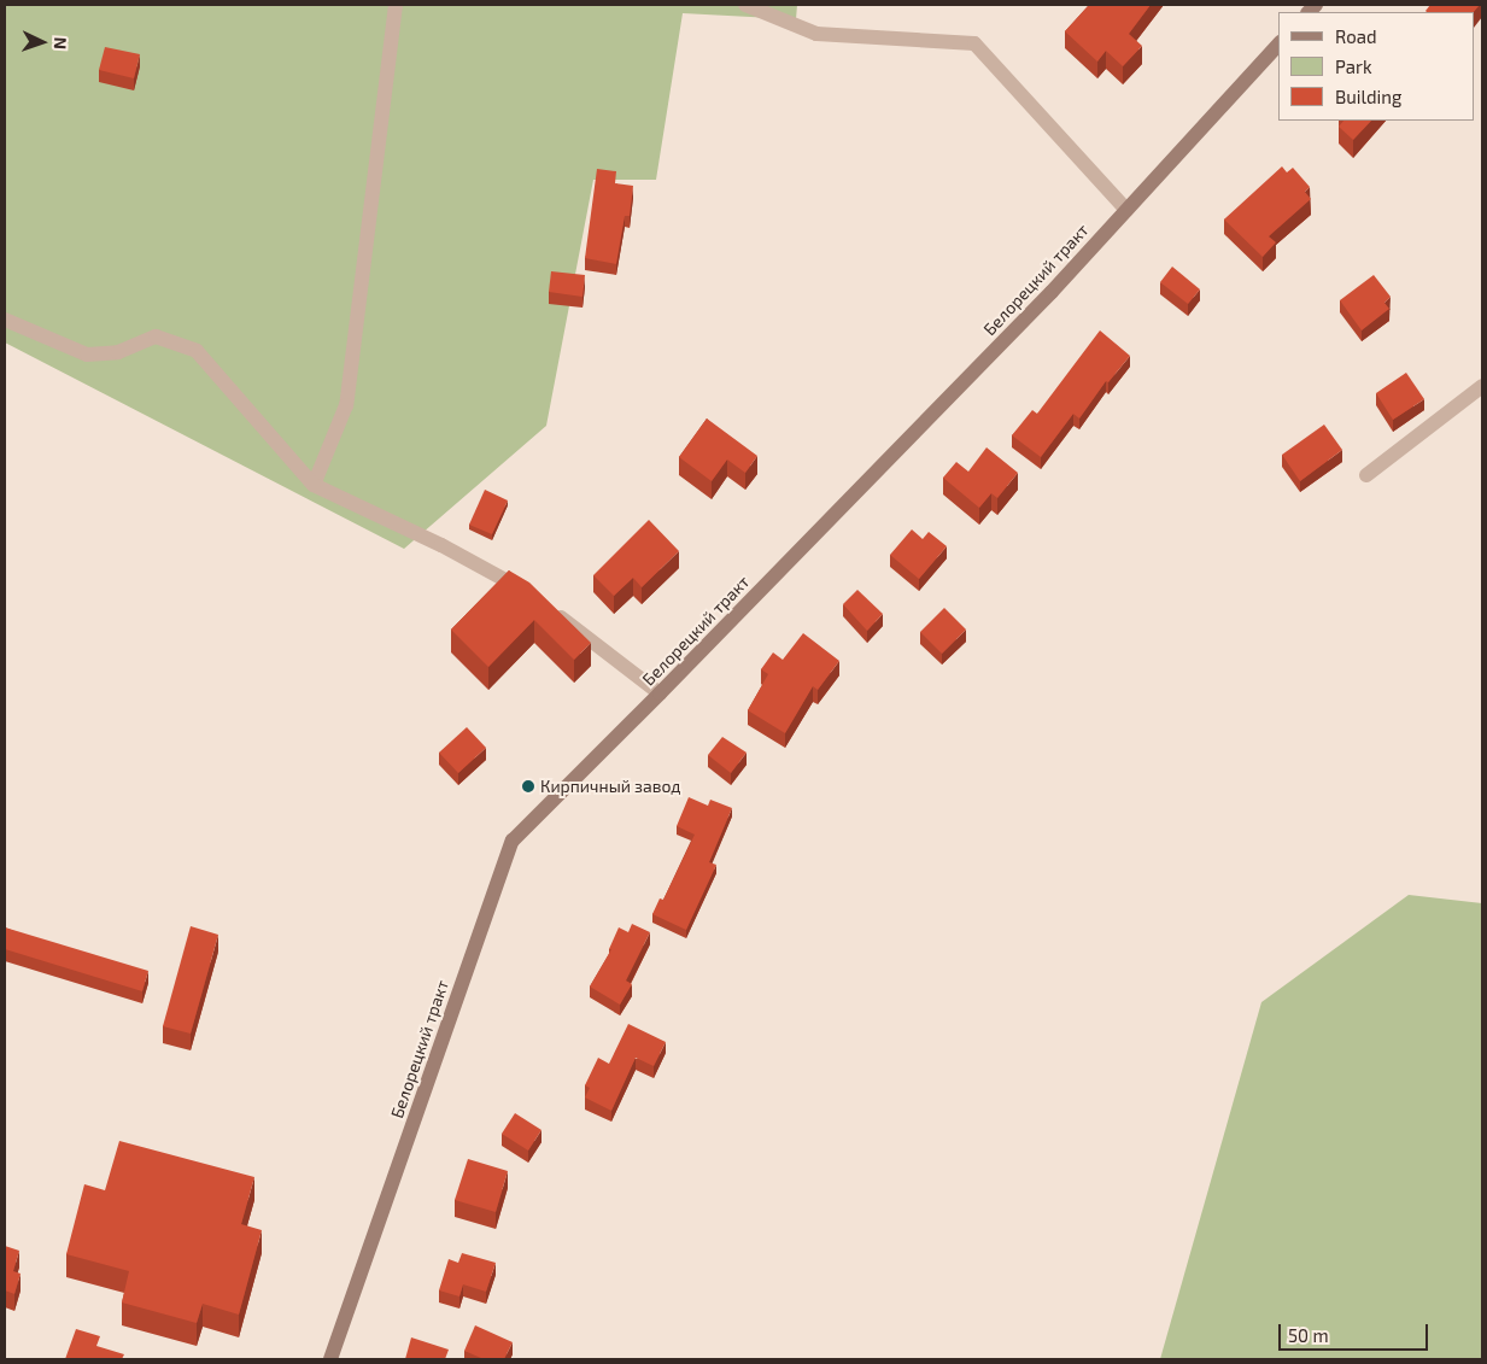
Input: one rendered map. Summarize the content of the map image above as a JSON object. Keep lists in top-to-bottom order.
{
  "streets": {
    "street": ["Белорецкий тракт"]
  },
  "places": ["Кирпичный завод"],
  "legend": ["Road", "Park", "Building"],
  "scale_bar": "50 m",
  "north": "right"
}
